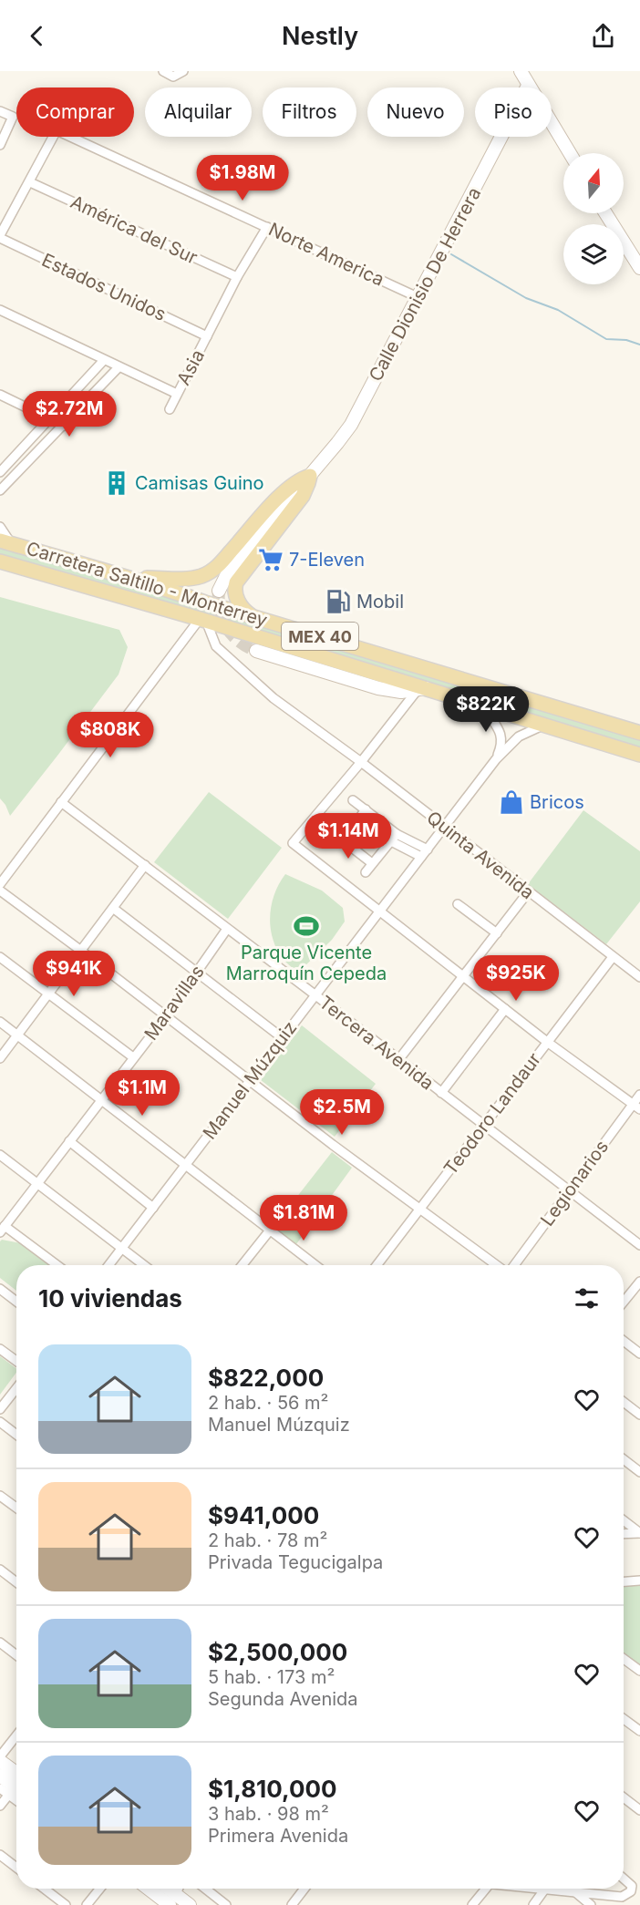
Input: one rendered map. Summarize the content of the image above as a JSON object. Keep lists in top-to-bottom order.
{
  "streets": {
    "main road": ["Carretera Saltillo - Monterrey", "MEX 40"],
    "street": [
      "América del Sur",
      "Norte America",
      "Calle Dionisio De Herrera",
      "Estados Unidos",
      "Asia",
      "Quinta Avenida",
      "Maravillas",
      "Tercera Avenida",
      "Manuel Múzquiz",
      "Teodoro Landaur",
      "Legionarios"
    ]
  },
  "crossings": [
    ["América del Sur", "Norte America"],
    ["América del Sur", "Asia"],
    ["Norte America", "Calle Dionisio De Herrera"],
    ["Norte America", "Asia"],
    ["Estados Unidos", "Asia"],
    ["Carretera Saltillo - Monterrey", "Quinta Avenida"],
    ["Carretera Saltillo - Monterrey", "Manuel Múzquiz"],
    ["Quinta Avenida", "Manuel Múzquiz"],
    ["Quinta Avenida", "Teodoro Landaur"],
    ["Maravillas", "Tercera Avenida"],
    ["Tercera Avenida", "Manuel Múzquiz"],
    ["Tercera Avenida", "Teodoro Landaur"],
    ["Tercera Avenida", "Legionarios"]
  ],
  "places": {
    "building": ["Camisas Guino"],
    "supermarket": ["7-Eleven"],
    "fuel station": ["Mobil"],
    "shop": ["Bricos"],
    "sports": ["Parque Vicente Marroquín Cepeda"]
  },
  "north": "top",
  "page": {
    "header": "Nestly",
    "chip": [
      "Comprar",
      "Alquilar",
      "Filtros",
      "Nuevo",
      "Piso"
    ],
    "price": [
      "$1.98M",
      "$2.72M",
      "$822K",
      "$808K",
      "$1.14M",
      "$941K",
      "$925K",
      "$1.1M",
      "$2.5M",
      "$1.81M"
    ],
    "heading": "10 viviendas",
    "list": [
      {
        "name": "$822,000",
        "note": "2 hab. · 56 m² · Manuel Múzquiz"
      },
      {
        "name": "$941,000",
        "note": "2 hab. · 78 m² · Privada Tegucigalpa"
      },
      {
        "name": "$2,500,000",
        "note": "5 hab. · 173 m² · Segunda Avenida"
      },
      {
        "name": "$1,810,000",
        "note": "3 hab. · 98 m² · Primera Avenida"
      }
    ]
  }
}
